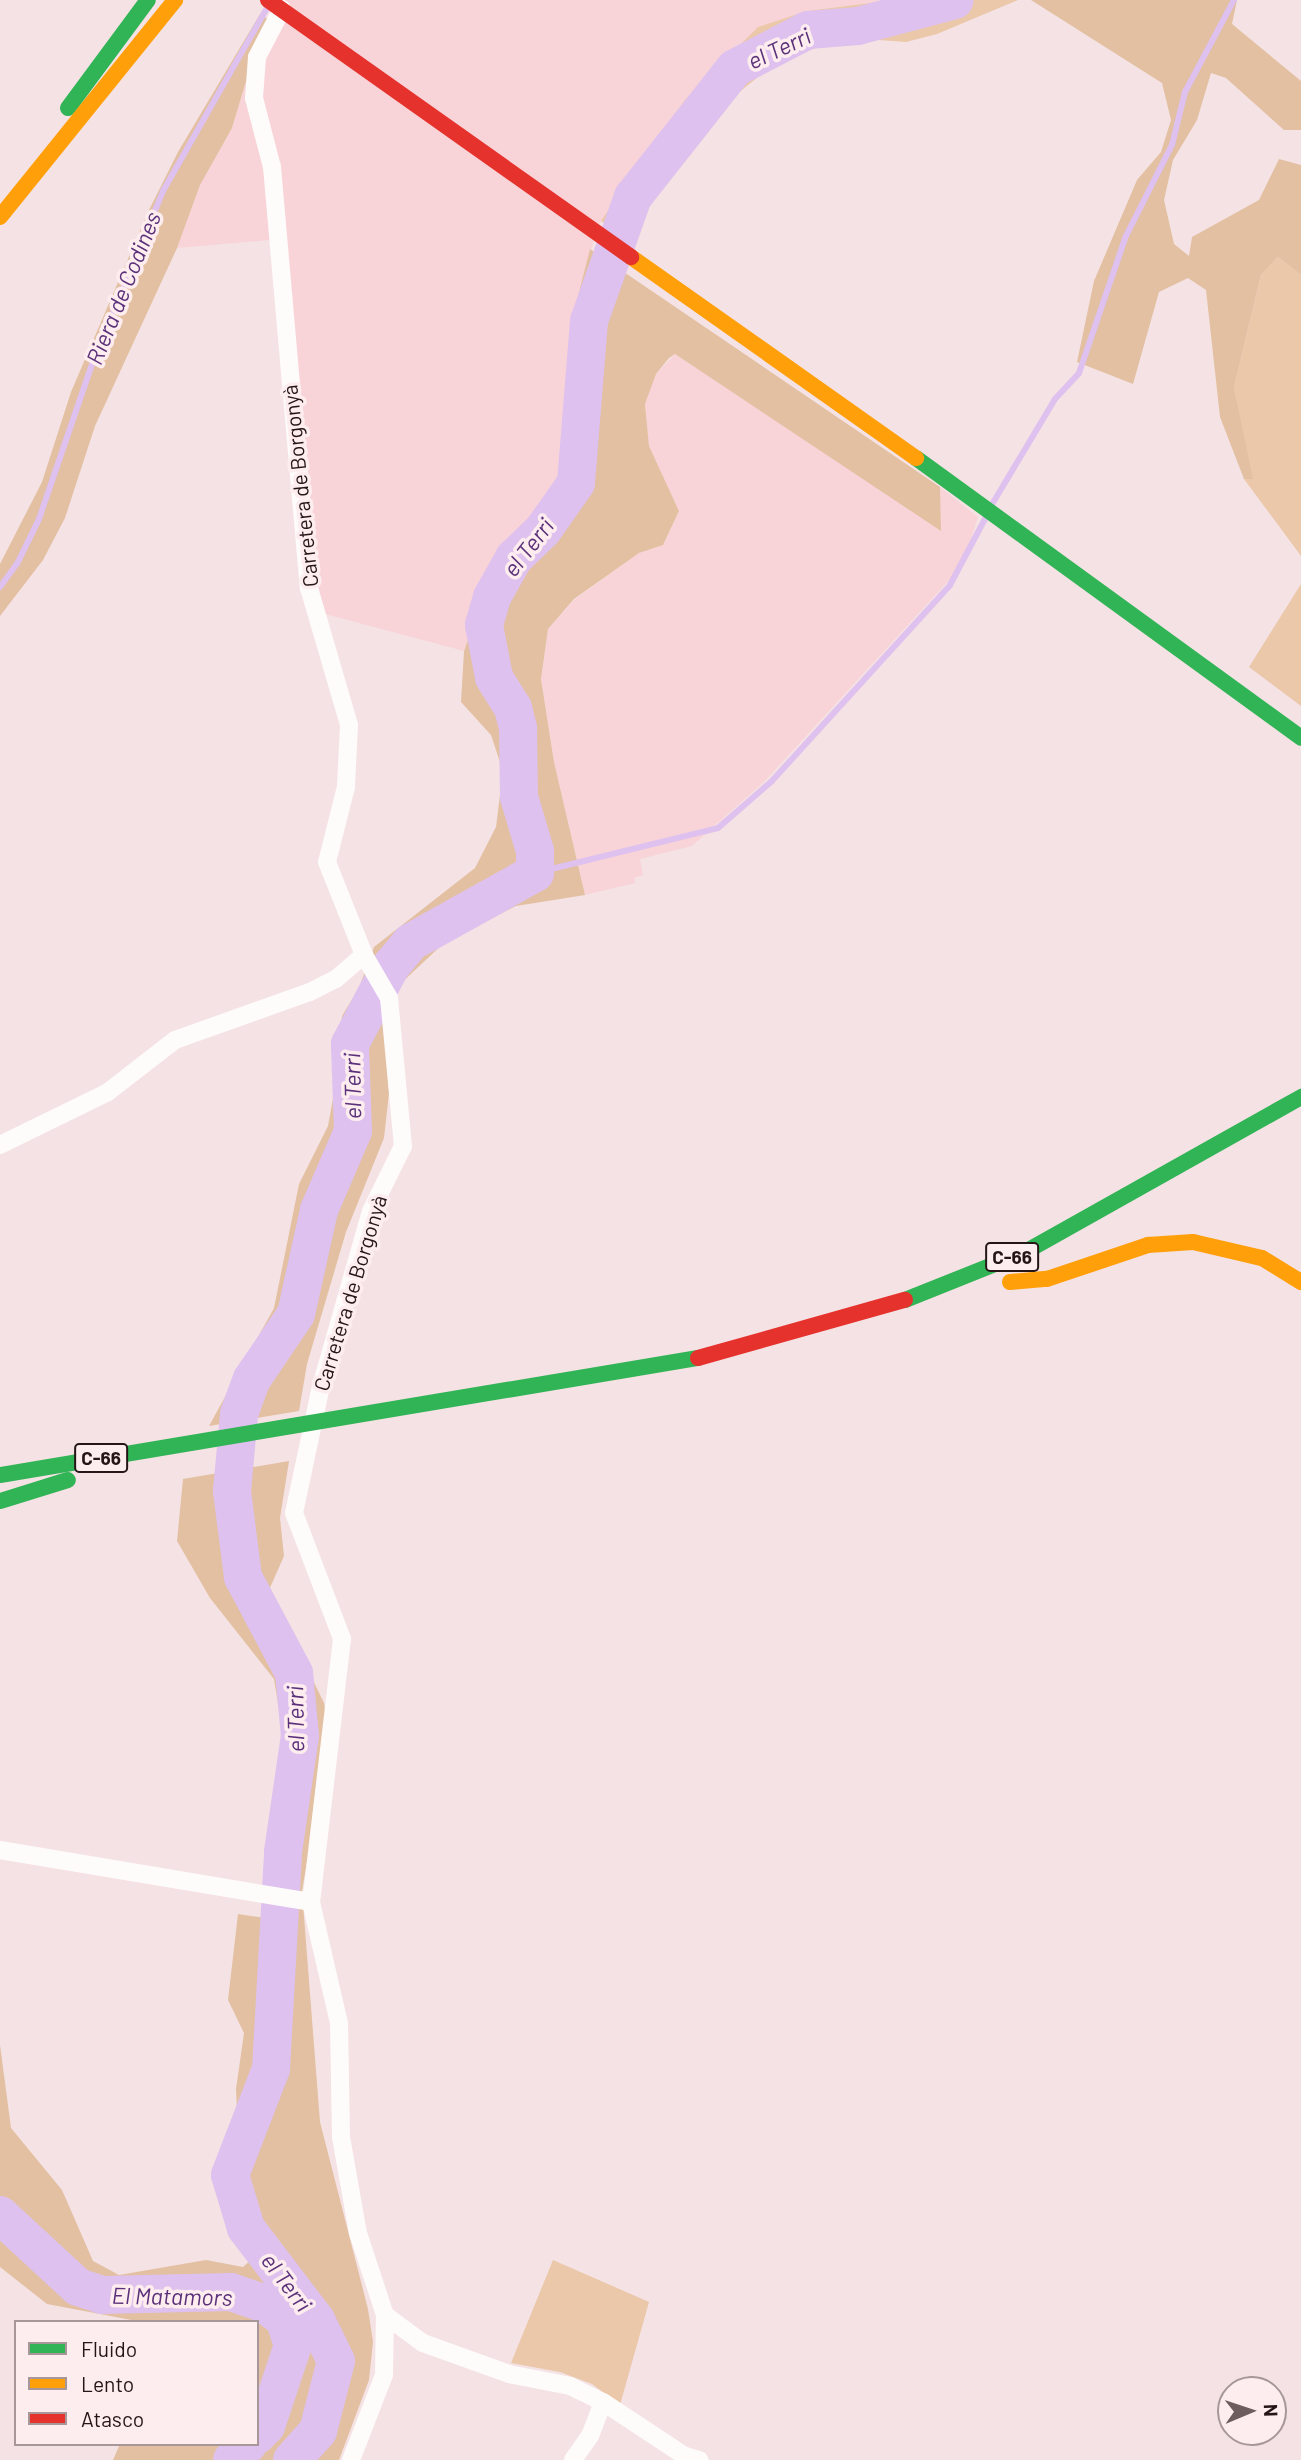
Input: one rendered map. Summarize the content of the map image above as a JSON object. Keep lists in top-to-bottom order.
{
  "streets": {
    "main road": ["C-66"],
    "street": ["Carretera de Borgonyà"]
  },
  "water": ["el Terri", "Riera de Codines", "El Matamors"],
  "legend": ["Fluido", "Lento", "Atasco"],
  "north": "right"
}
